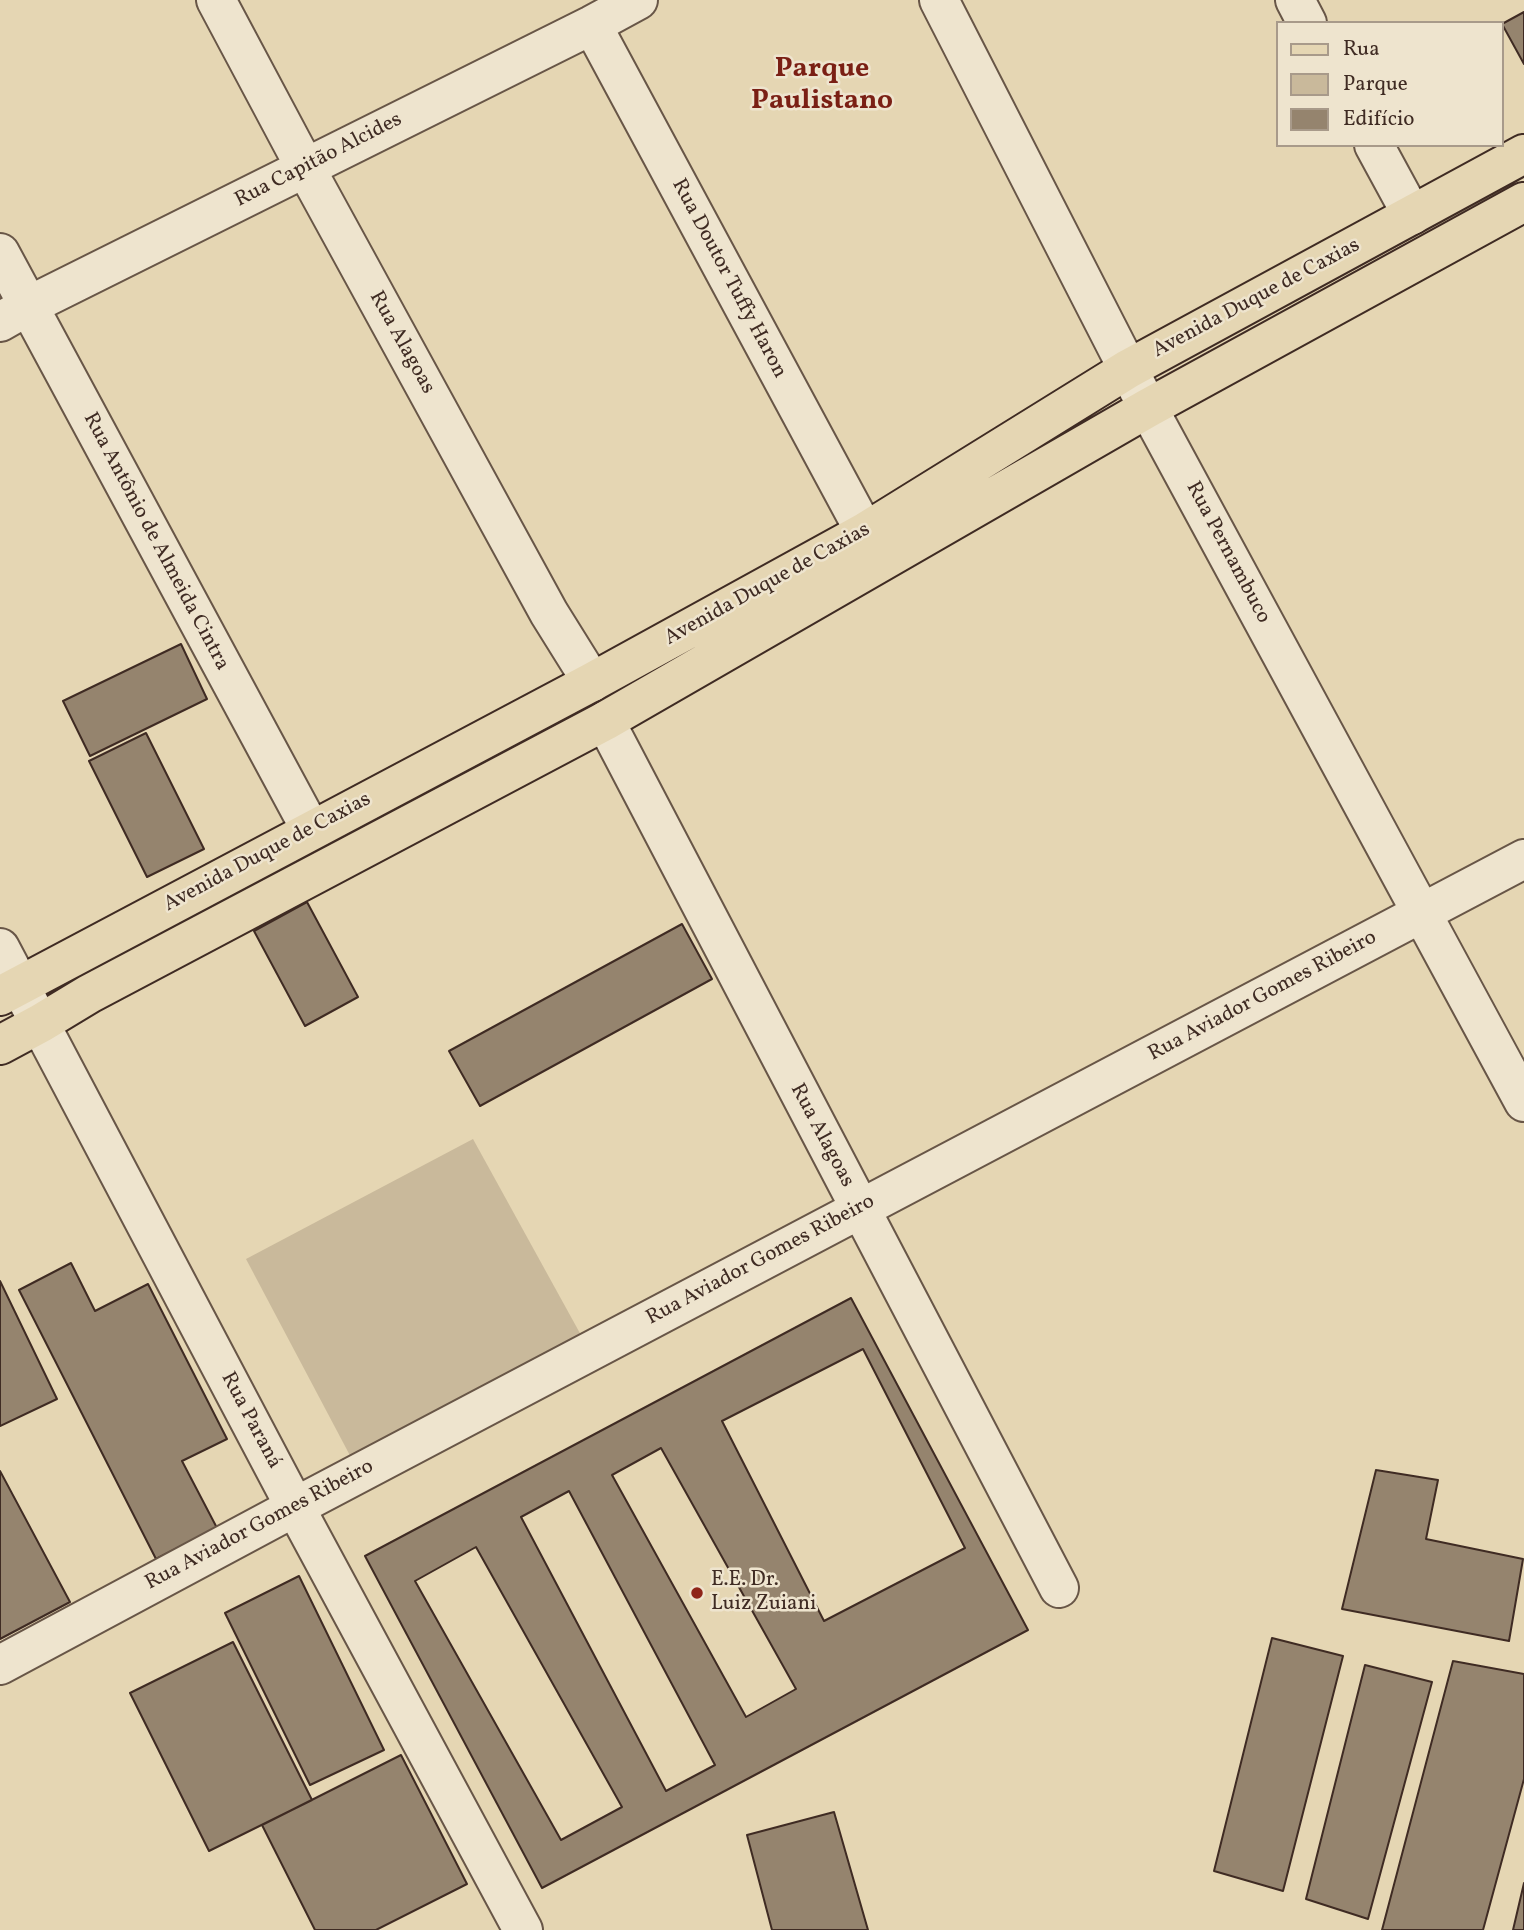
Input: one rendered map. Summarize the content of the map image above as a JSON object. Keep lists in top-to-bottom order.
{
  "streets": {
    "main road": ["Avenida Duque de Caxias"],
    "street": [
      "Rua Capitão Alcides",
      "Rua Doutor Tuffy Haron",
      "Rua Alagoas",
      "Rua Antônio de Almeida Cintra",
      "Rua Pernambuco",
      "Rua Aviador Gomes Ribeiro",
      "Rua Paraná"
    ]
  },
  "crossings": [
    ["Rua Capitão Alcides", "Rua Doutor Tuffy Haron"],
    ["Rua Capitão Alcides", "Rua Alagoas"],
    ["Rua Capitão Alcides", "Rua Antônio de Almeida Cintra"],
    ["Rua Doutor Tuffy Haron", "Avenida Duque de Caxias"],
    ["Avenida Duque de Caxias", "Rua Alagoas"],
    ["Avenida Duque de Caxias", "Rua Antônio de Almeida Cintra"],
    ["Avenida Duque de Caxias", "Rua Pernambuco"],
    ["Avenida Duque de Caxias", "Rua Paraná"],
    ["Rua Alagoas", "Rua Aviador Gomes Ribeiro"],
    ["Rua Pernambuco", "Rua Aviador Gomes Ribeiro"],
    ["Rua Aviador Gomes Ribeiro", "Rua Paraná"]
  ],
  "districts": ["Parque Paulistano"],
  "places": ["E.E. Dr. Luiz Zuiani"],
  "legend": ["Rua", "Parque", "Edifício"]
}
